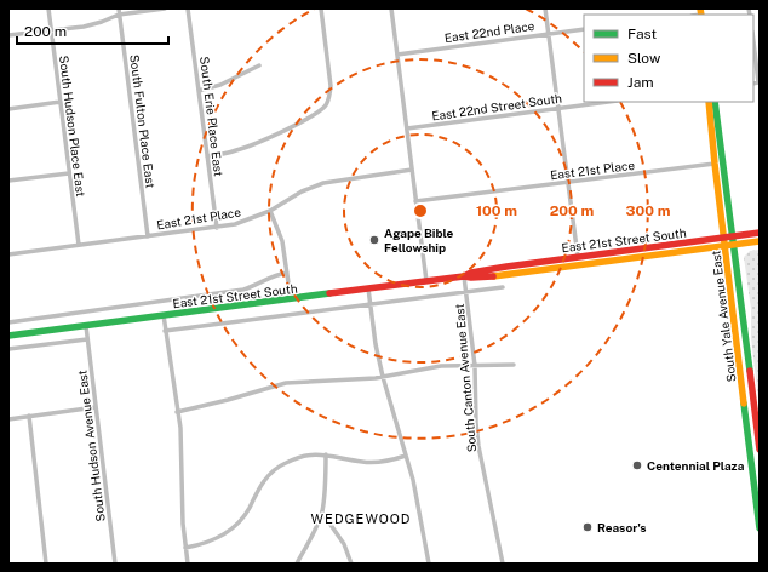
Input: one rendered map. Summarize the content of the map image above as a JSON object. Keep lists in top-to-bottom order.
{
  "streets": {
    "main road": ["East 21st Street South", "South Yale Avenue East"],
    "street": [
      "East 22nd Place",
      "East 22nd Street South",
      "South Erie Place East",
      "South Fulton Place East",
      "South Hudson Place East",
      "East 21st Place",
      "South Canton Avenue East",
      "South Hudson Avenue East"
    ]
  },
  "crossings": [
    ["South Erie Place East", "East 21st Place"],
    ["South Fulton Place East", "East 21st Place"],
    ["South Hudson Place East", "East 21st Place"],
    ["East 21st Place", "South Yale Avenue East"],
    ["East 21st Street South", "South Yale Avenue East"],
    ["East 21st Street South", "South Canton Avenue East"],
    ["East 21st Street South", "South Hudson Avenue East"]
  ],
  "districts": ["WEDGEWOOD"],
  "places": ["Agape Bible Fellowship", "Centennial Plaza", "Reasor's"],
  "legend": ["Fast", "Slow", "Jam"],
  "scale_bar": "200 m",
  "rings": ["100 m", "200 m", "300 m"]
}
